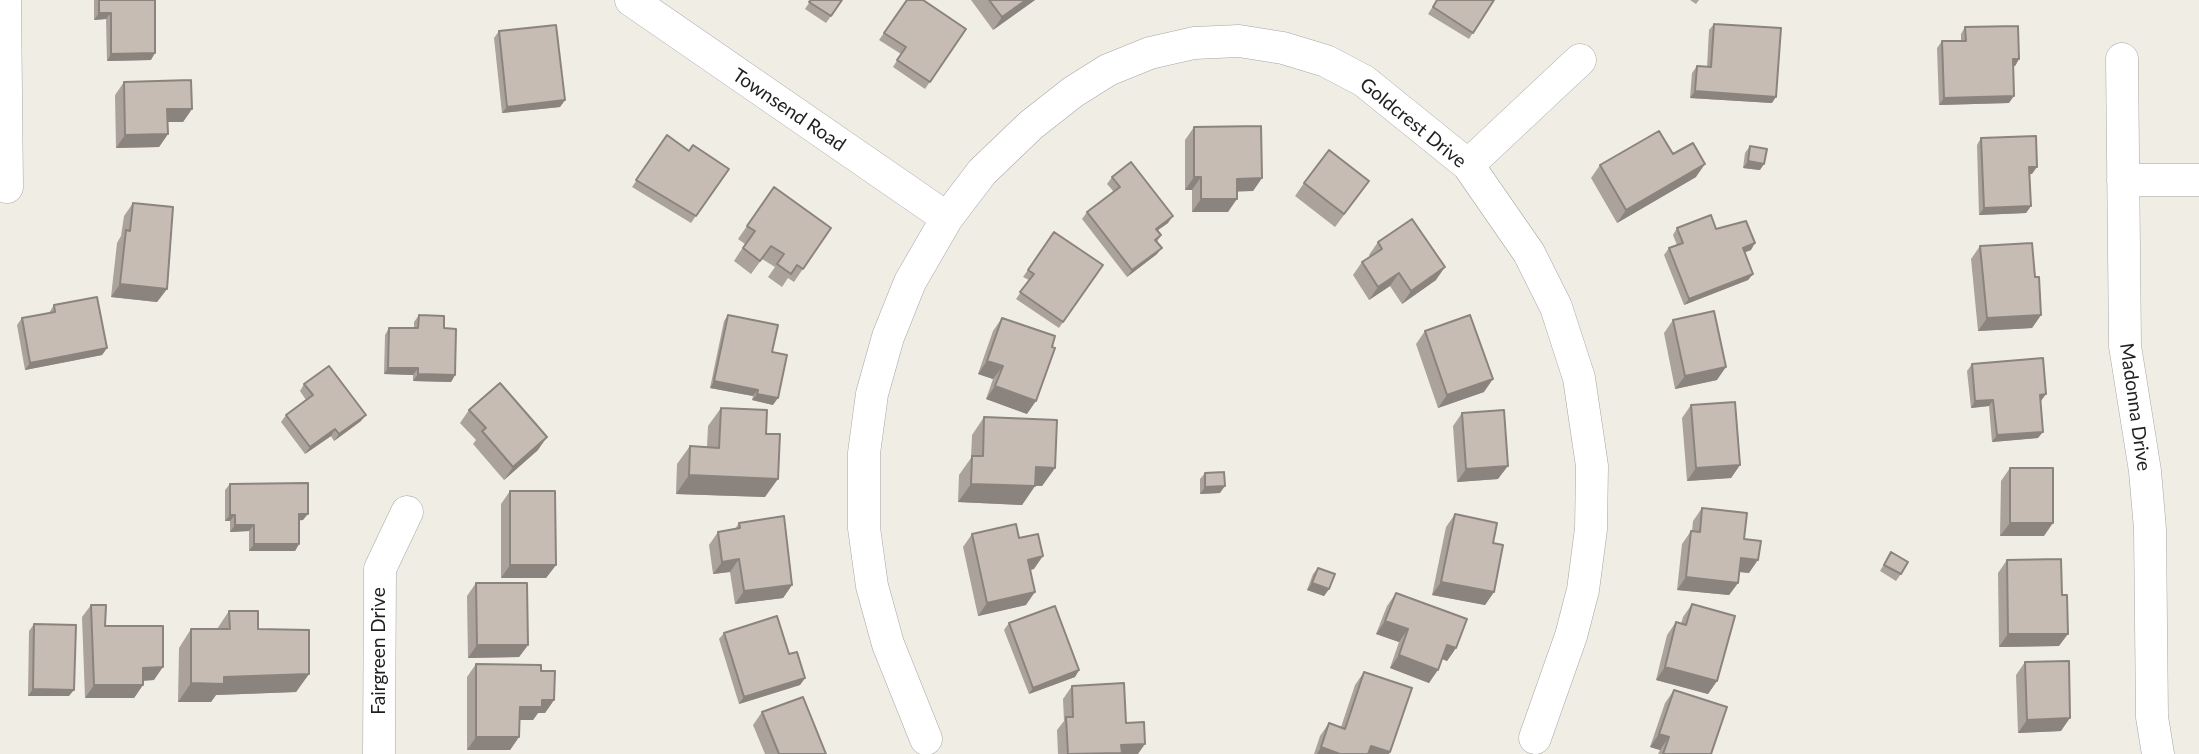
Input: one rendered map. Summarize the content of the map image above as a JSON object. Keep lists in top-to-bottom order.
{
  "streets": {
    "street": [
      "Townsend Road",
      "Goldcrest Drive",
      "Madonna Drive",
      "Fairgreen Drive"
    ]
  },
  "crossings": [
    ["Townsend Road", "Goldcrest Drive"]
  ]
}
